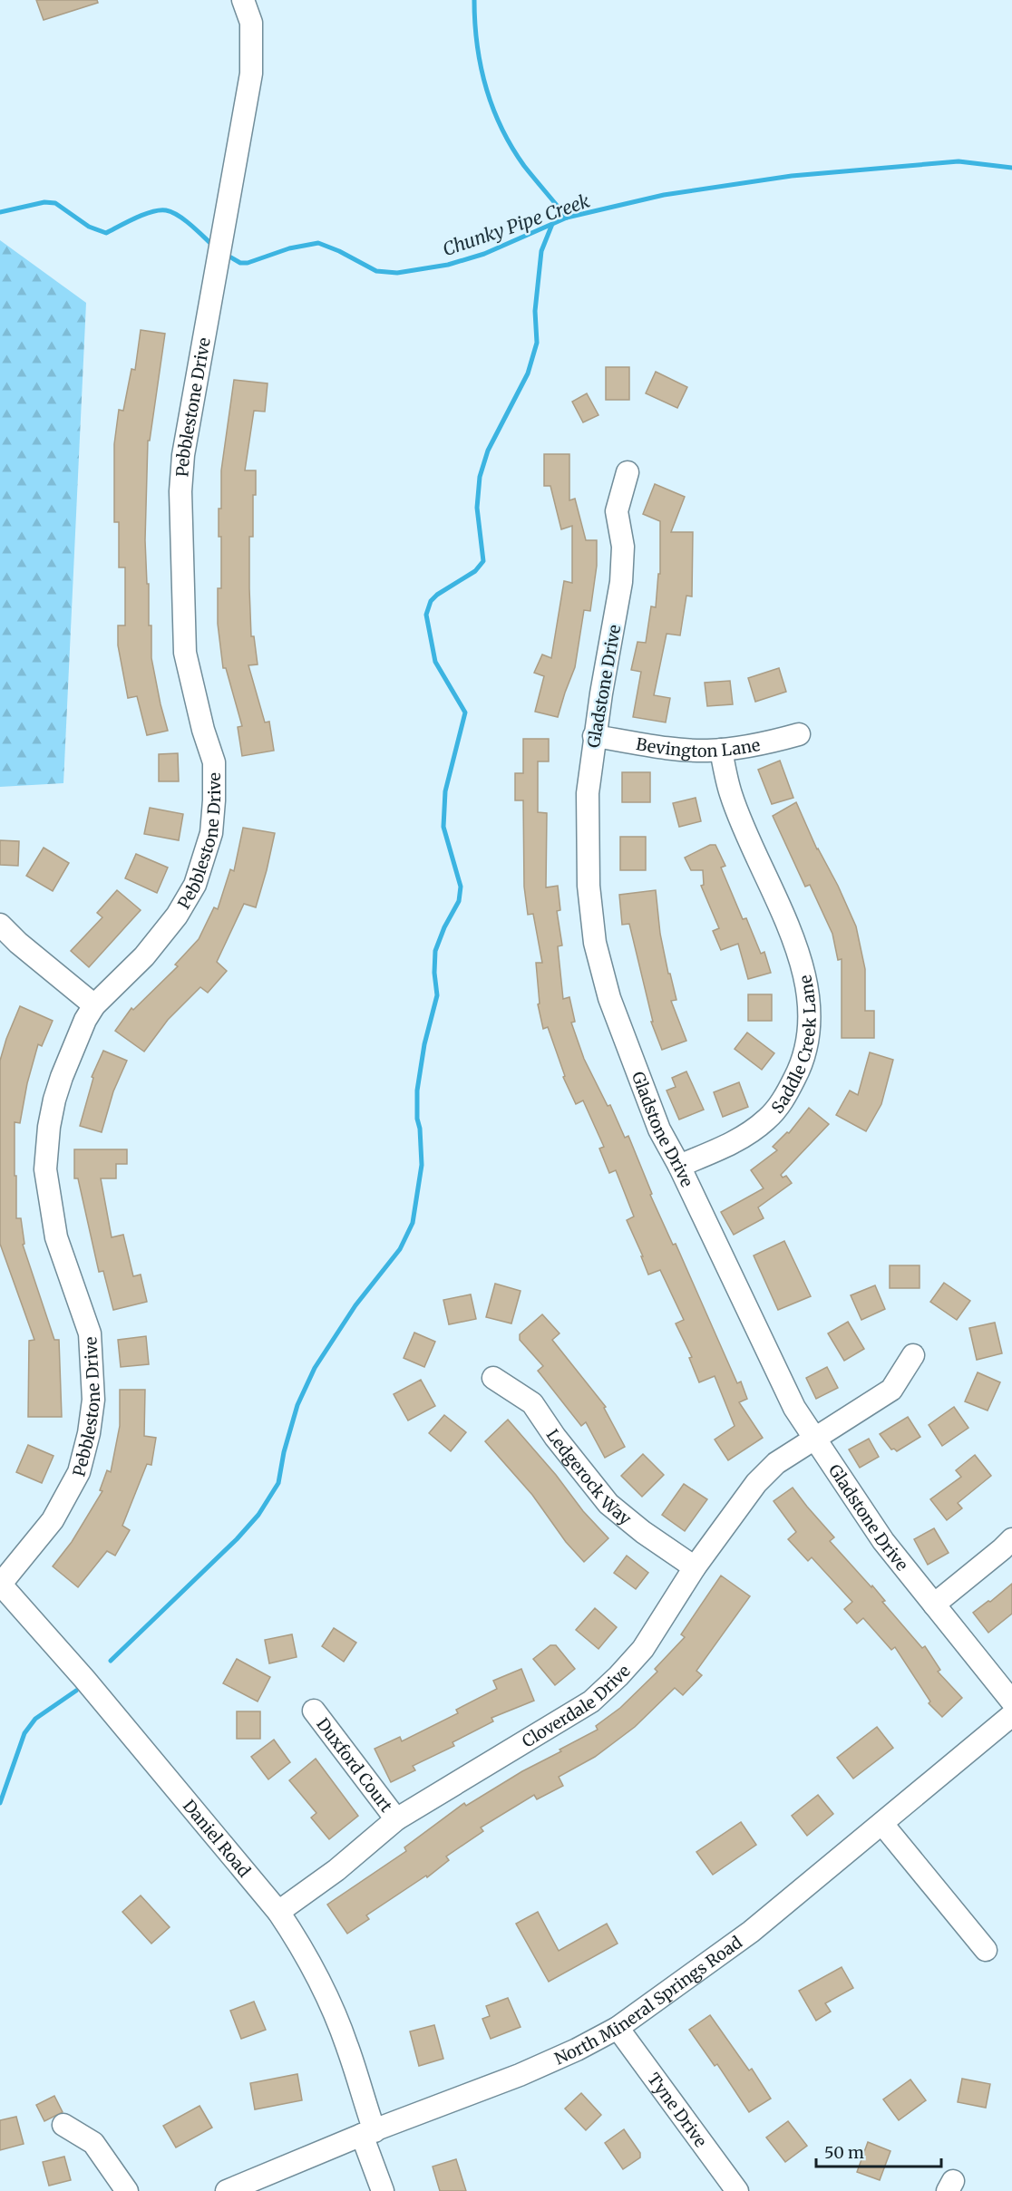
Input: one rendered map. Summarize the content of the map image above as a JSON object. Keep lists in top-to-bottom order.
{
  "streets": {
    "street": [
      "Pebblestone Drive",
      "Gladstone Drive",
      "Bevington Lane",
      "Saddle Creek Lane",
      "Ledgerock Way",
      "Cloverdale Drive",
      "Duxford Court",
      "Daniel Road",
      "North Mineral Springs Road",
      "Tyne Drive"
    ]
  },
  "crossings": [
    ["Pebblestone Drive", "Daniel Road"],
    ["Gladstone Drive", "Bevington Lane"],
    ["Gladstone Drive", "Saddle Creek Lane"],
    ["Gladstone Drive", "Cloverdale Drive"],
    ["Bevington Lane", "Saddle Creek Lane"],
    ["Ledgerock Way", "Cloverdale Drive"],
    ["Cloverdale Drive", "Duxford Court"],
    ["Cloverdale Drive", "Daniel Road"],
    ["Daniel Road", "North Mineral Springs Road"],
    ["North Mineral Springs Road", "Tyne Drive"]
  ],
  "water": ["Chunky Pipe Creek"],
  "scale_bar": "50 m"
}
